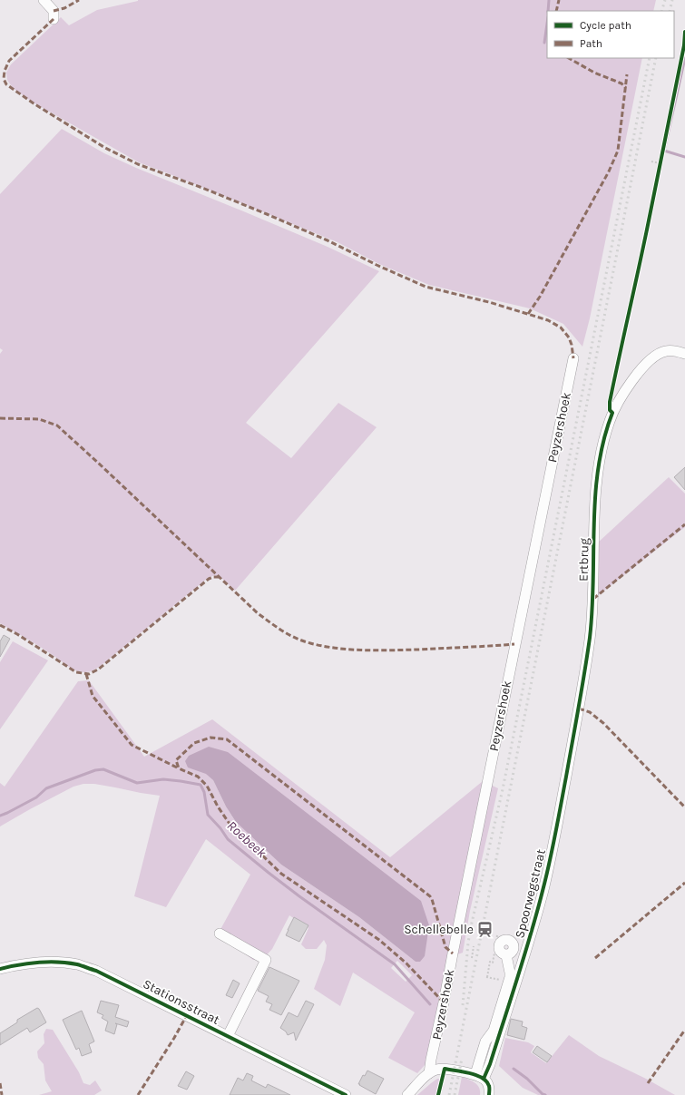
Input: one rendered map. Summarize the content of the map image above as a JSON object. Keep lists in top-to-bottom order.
{
  "streets": {
    "street": [
      "Peyzershoek",
      "Ertbrug",
      "Spoorwegstraat",
      "Stationsstraat"
    ]
  },
  "crossings": [
    ["Ertbrug", "Spoorwegstraat"]
  ],
  "water": ["Roebeek"],
  "places": {
    "station": ["Schellebelle"]
  },
  "legend": ["Cycle path", "Path"]
}
